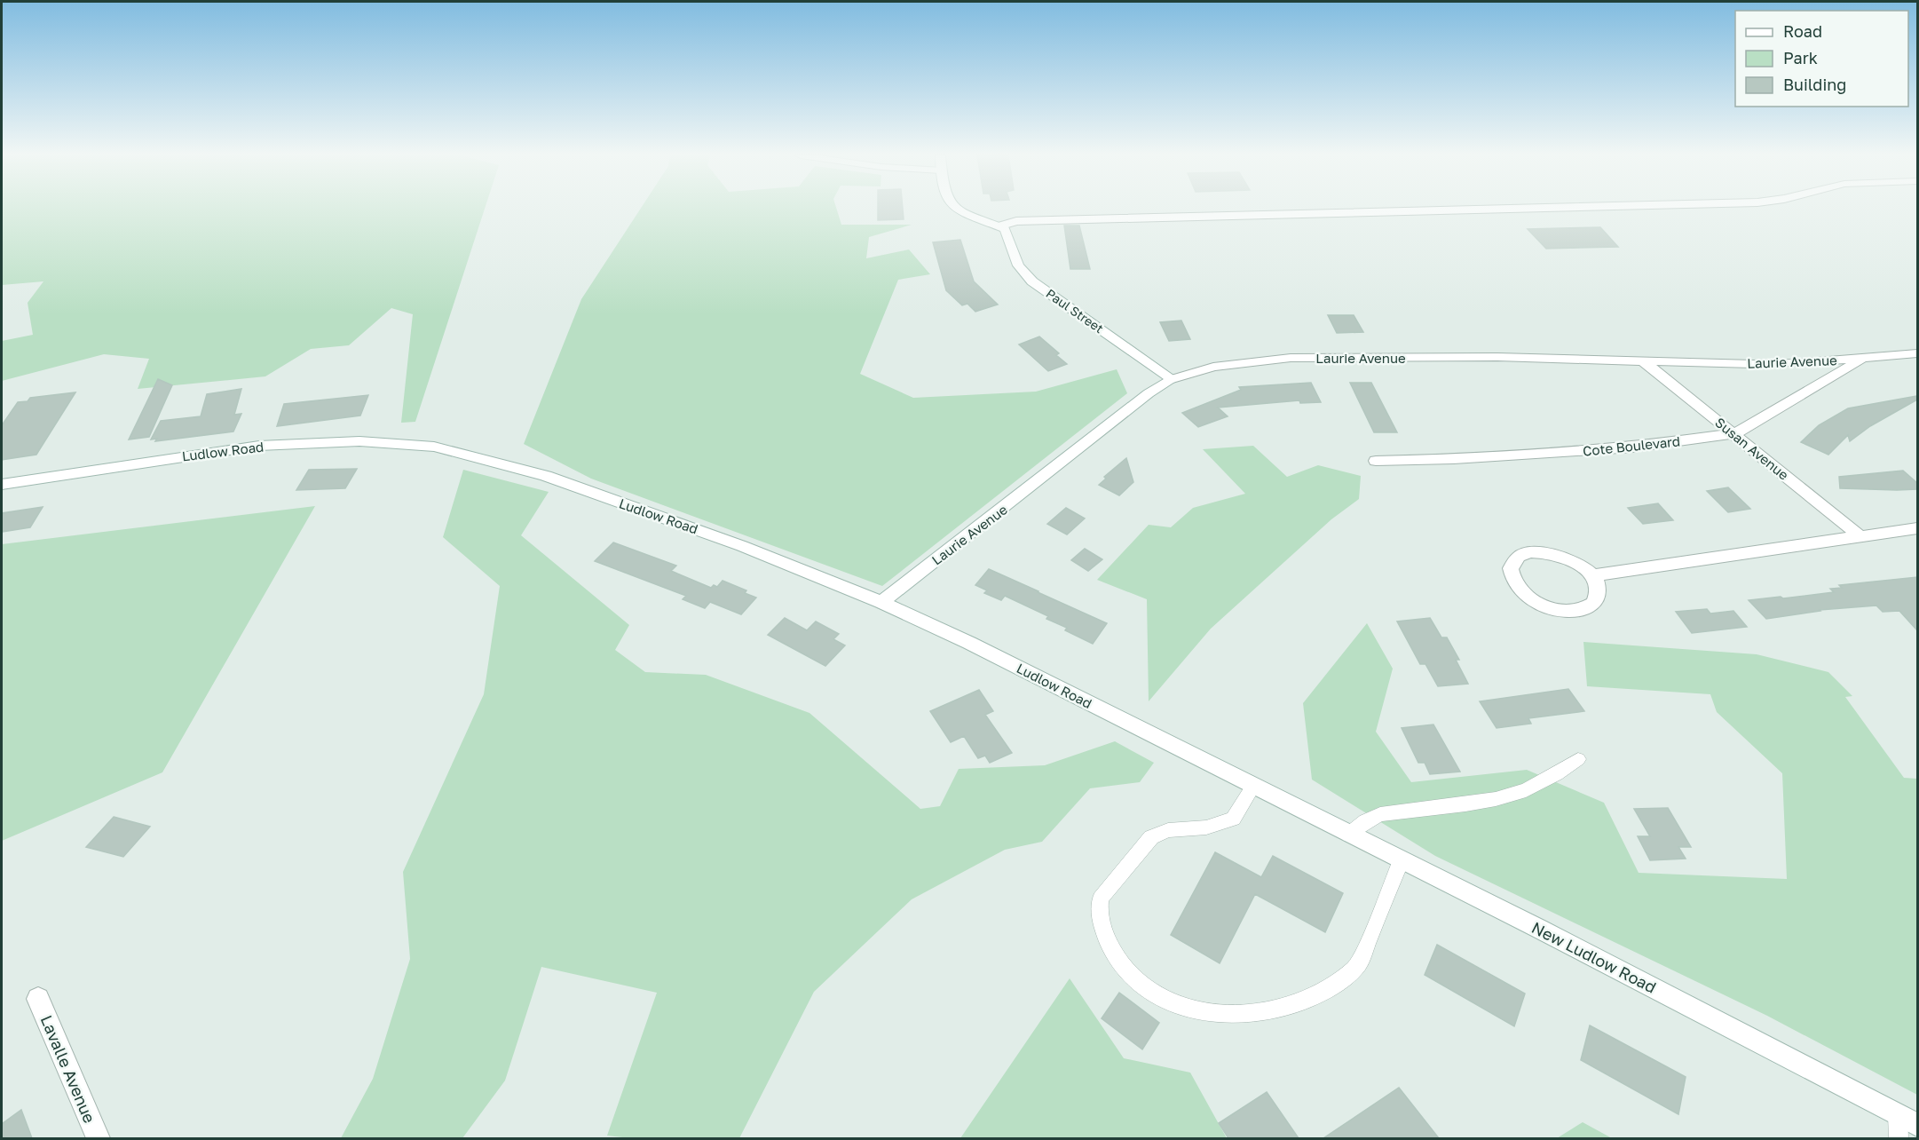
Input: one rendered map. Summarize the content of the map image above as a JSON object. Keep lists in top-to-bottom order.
{
  "streets": {
    "street": [
      "Paul Street",
      "Laurie Avenue",
      "Cote Boulevard",
      "Susan Avenue",
      "Ludlow Road",
      "New Ludlow Road",
      "Lavalle Avenue"
    ]
  },
  "crossings": [
    ["Paul Street", "Laurie Avenue"],
    ["Laurie Avenue", "Cote Boulevard"],
    ["Laurie Avenue", "Susan Avenue"],
    ["Laurie Avenue", "Ludlow Road"],
    ["Cote Boulevard", "Susan Avenue"],
    ["Ludlow Road", "New Ludlow Road"]
  ],
  "legend": ["Road", "Park", "Building"]
}
